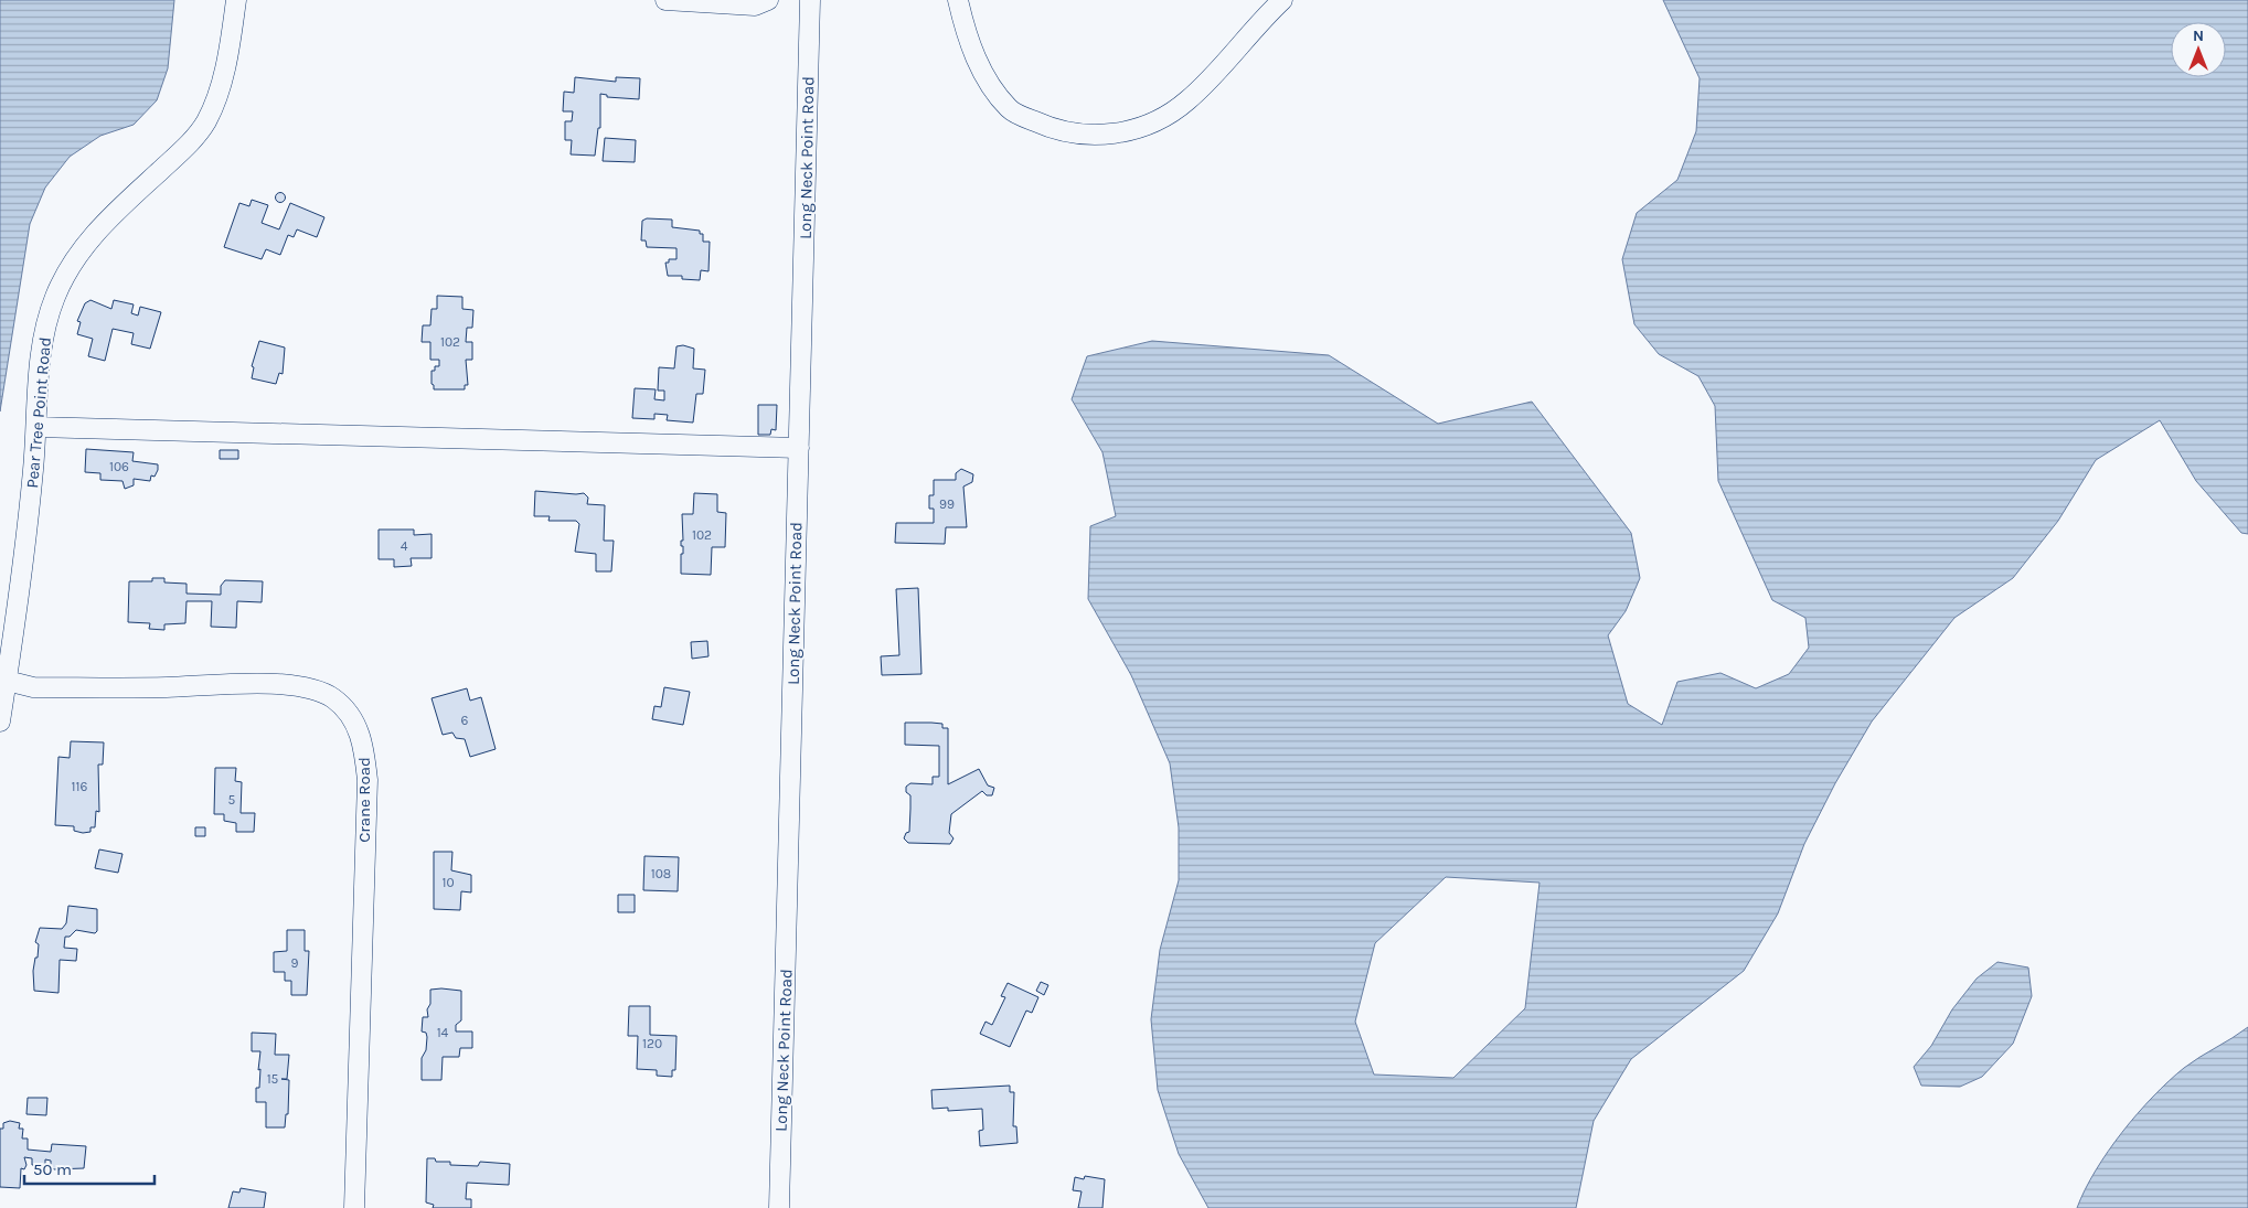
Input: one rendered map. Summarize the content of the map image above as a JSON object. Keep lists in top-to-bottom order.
{
  "streets": {
    "street": ["Long Neck Point Road", "Pear Tree Point Road", "Crane Road"]
  },
  "crossings": [
    ["Pear Tree Point Road", "Crane Road"]
  ],
  "house_numbers": [
    "102",
    "106",
    "99",
    "102",
    "4",
    "6",
    "116",
    "5",
    "108",
    "10",
    "9",
    "14",
    "120",
    "15"
  ],
  "scale_bar": "50 m",
  "north": "top"
}
